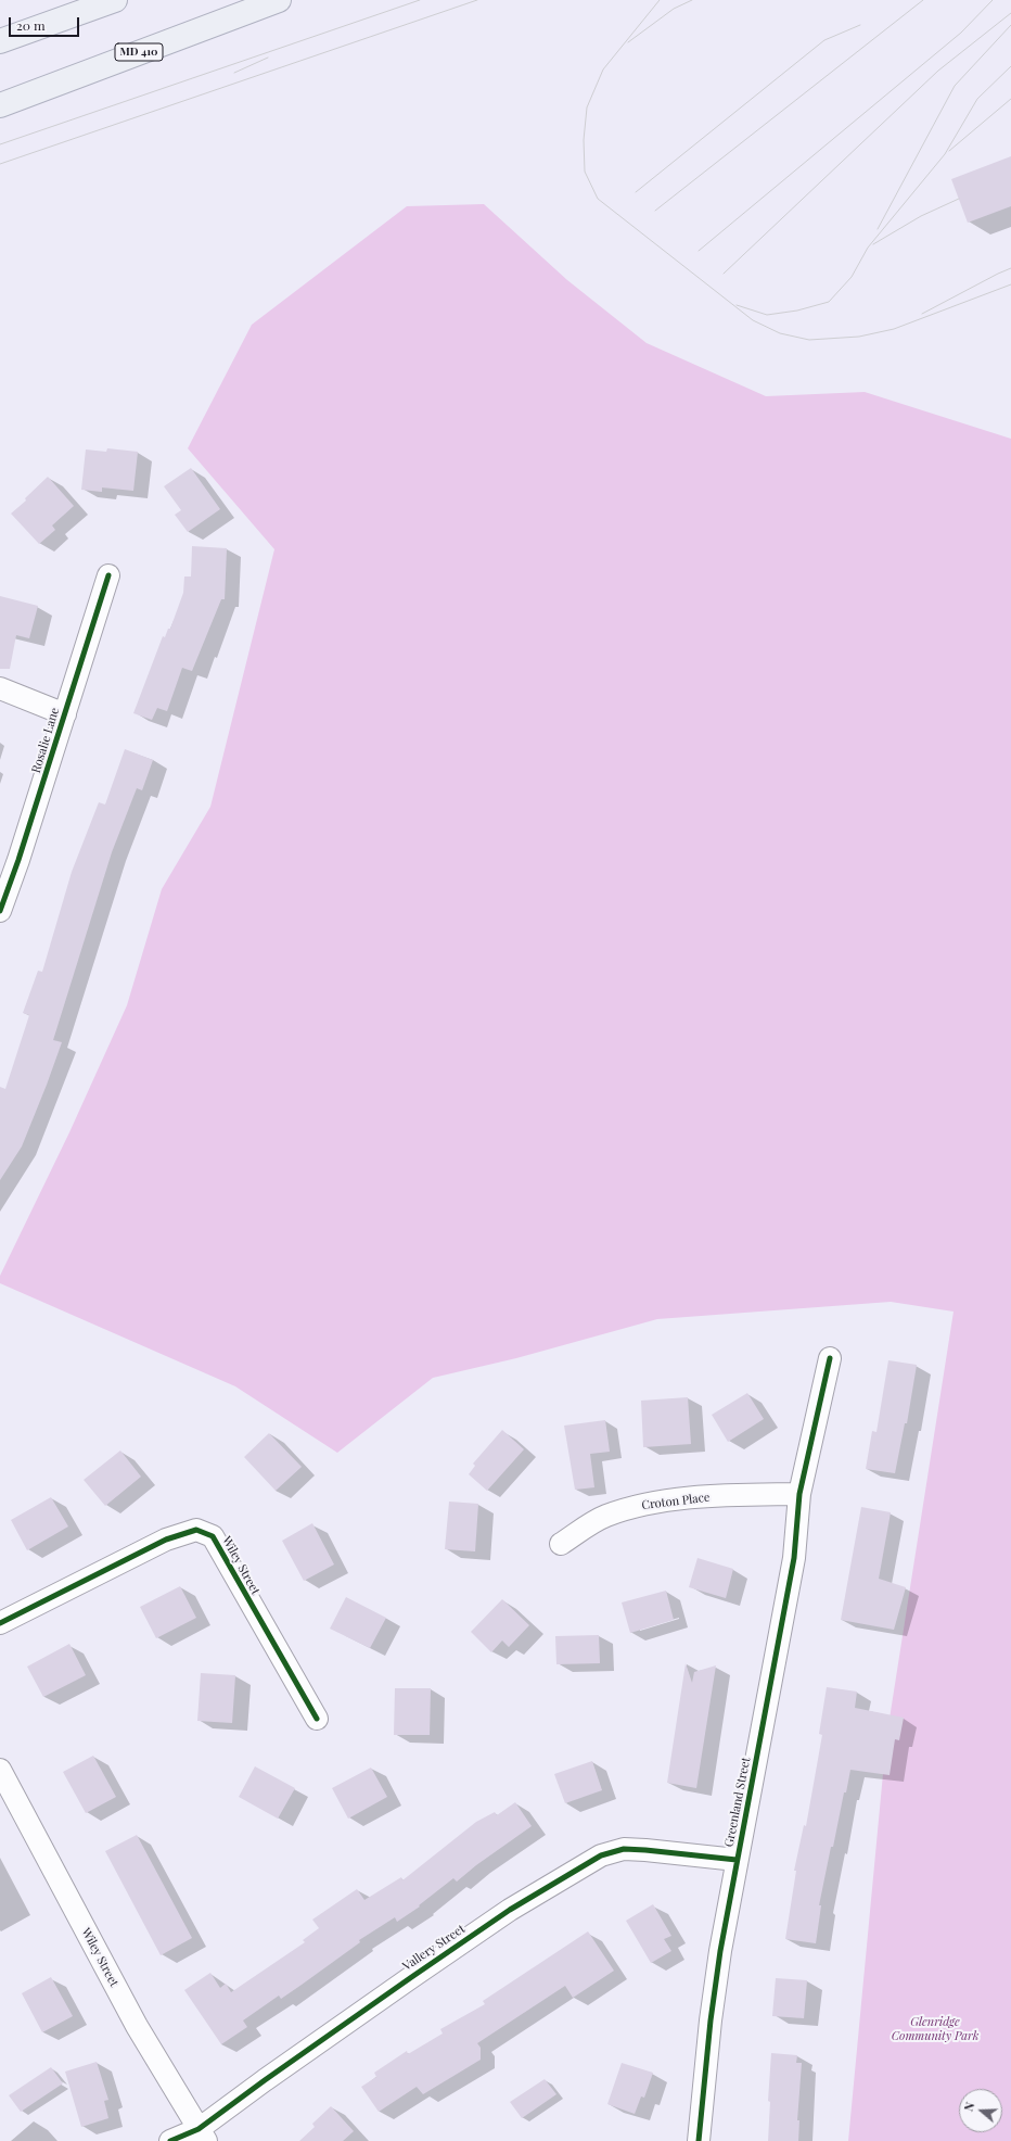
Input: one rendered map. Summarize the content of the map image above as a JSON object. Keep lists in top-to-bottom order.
{
  "streets": {
    "main road": ["MD 410"],
    "street": [
      "Rosalie Lane",
      "Croton Place",
      "Wiley Street",
      "Greenland Street",
      "Vallery Street"
    ]
  },
  "crossings": [
    ["Croton Place", "Greenland Street"],
    ["Wiley Street", "Vallery Street"],
    ["Greenland Street", "Vallery Street"]
  ],
  "parks": ["Glenridge Community Park"],
  "scale_bar": "20 m",
  "north": "left"
}
